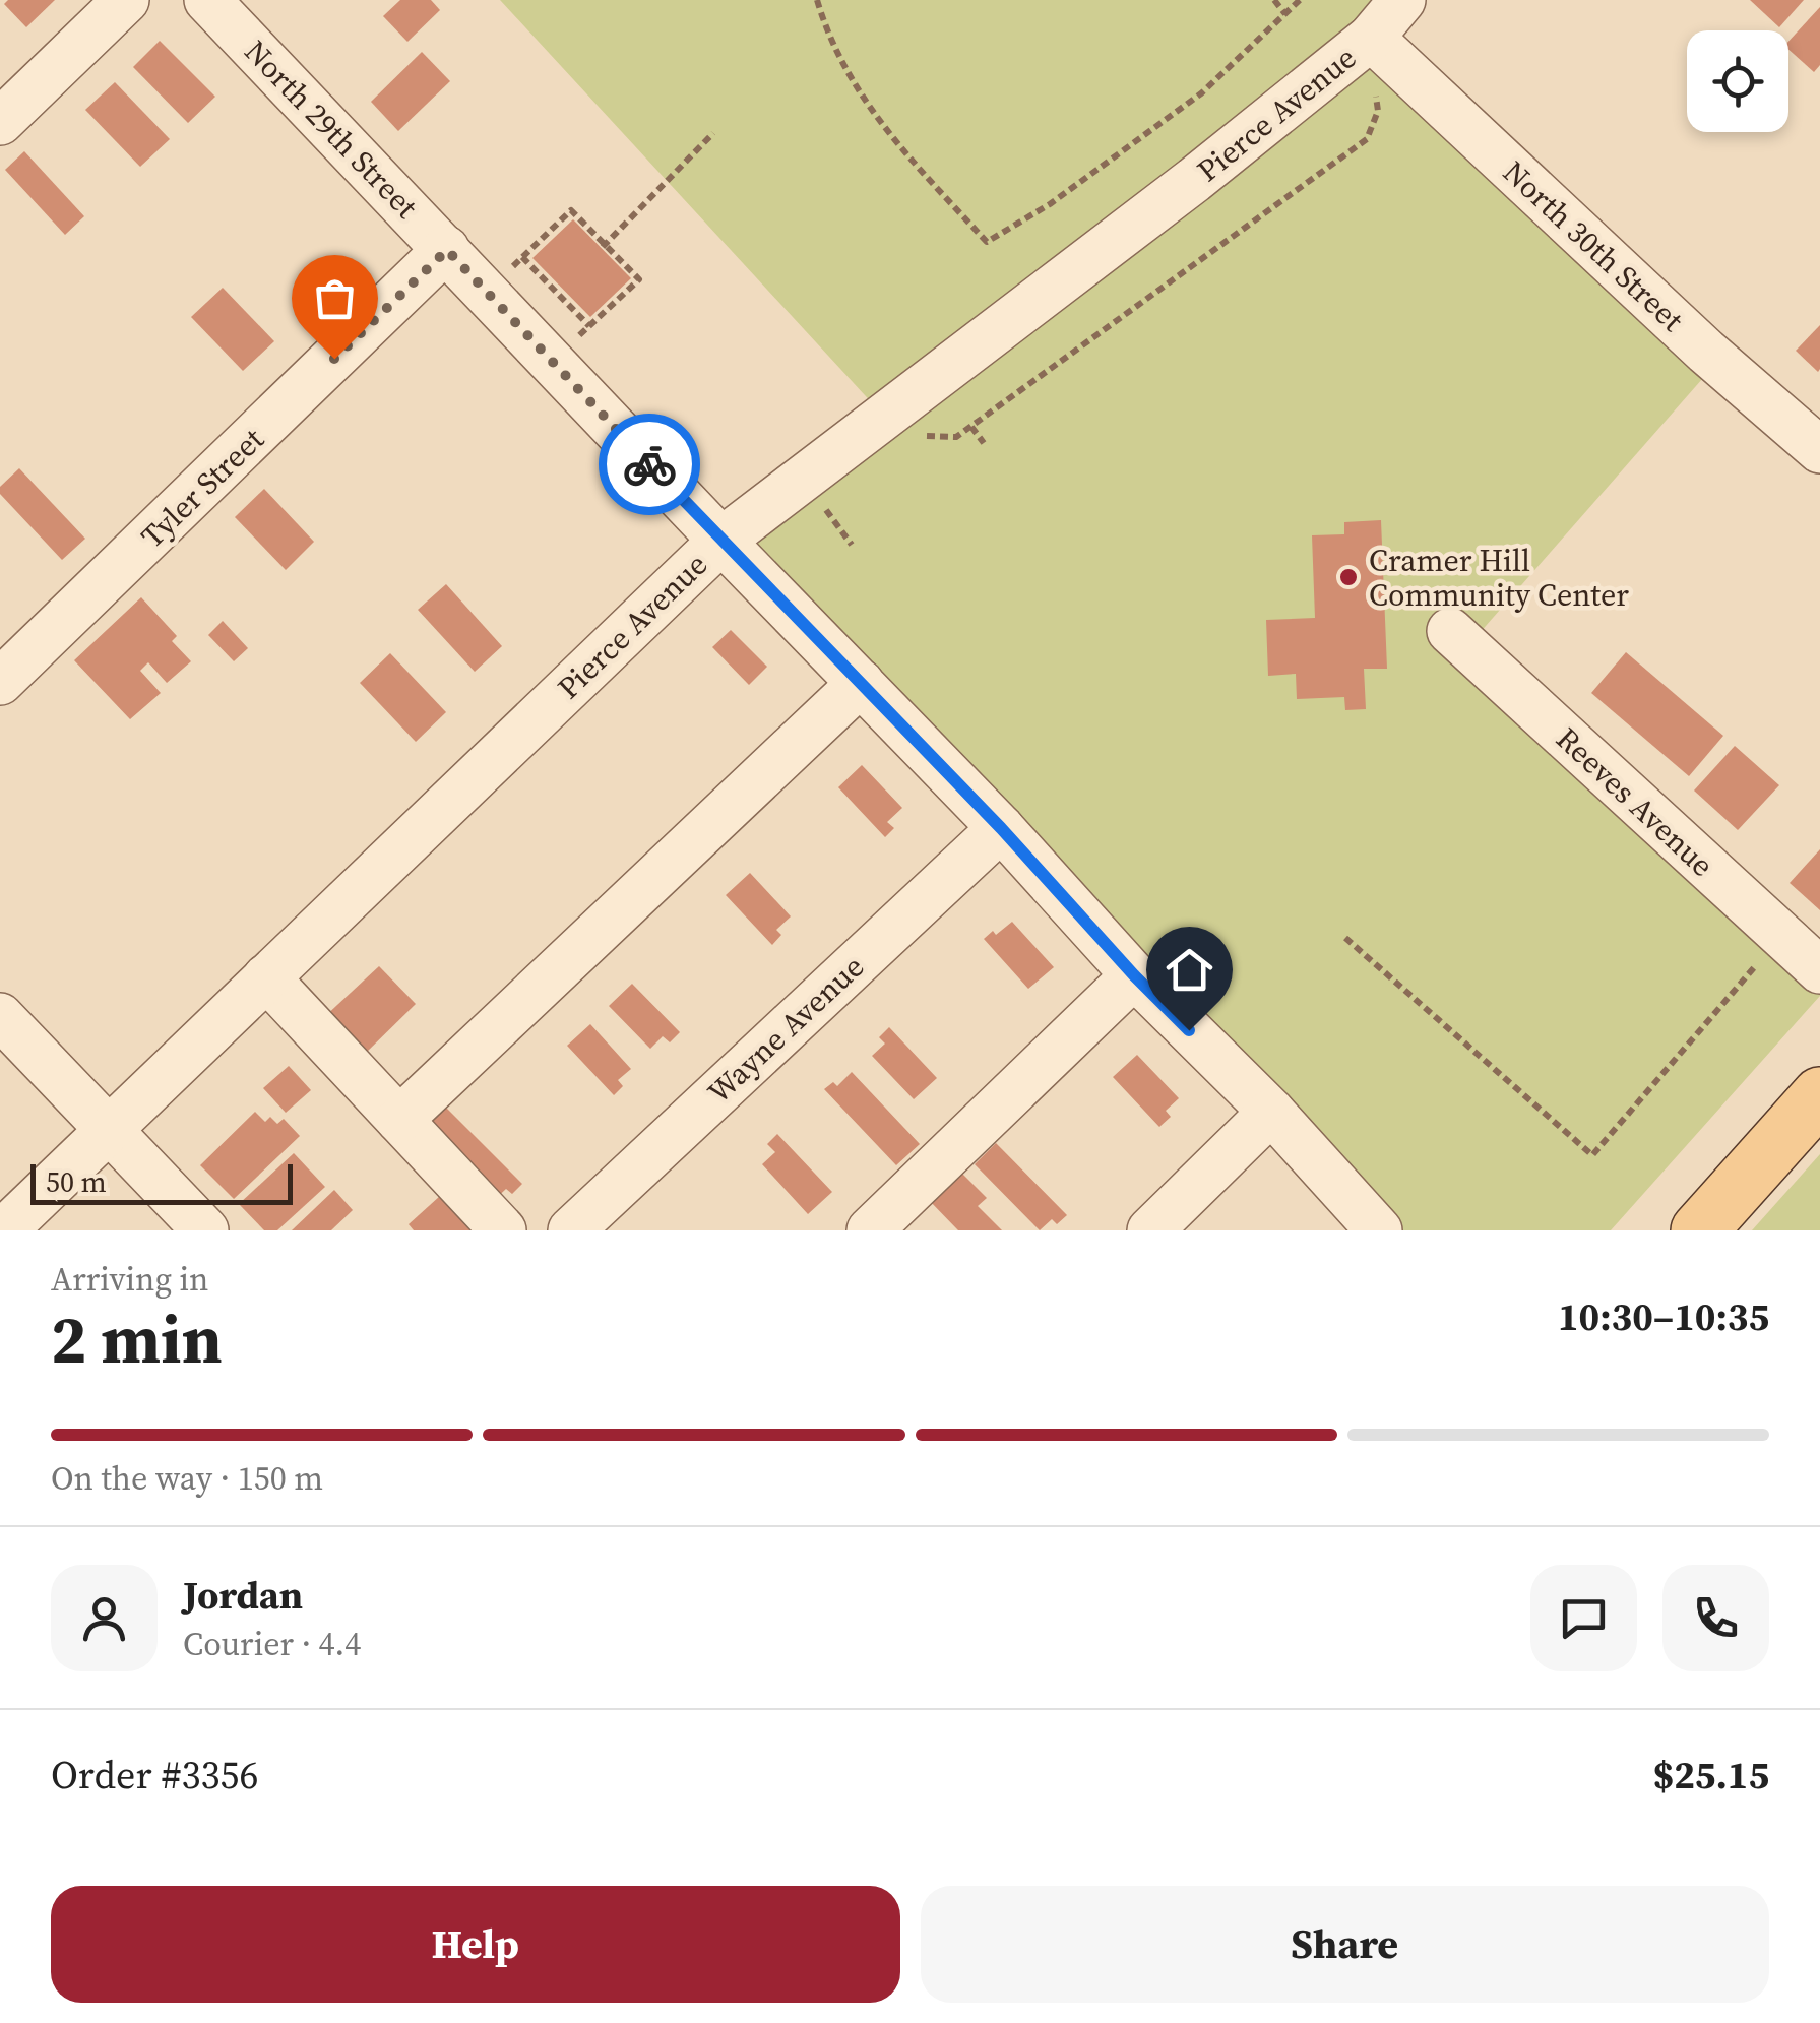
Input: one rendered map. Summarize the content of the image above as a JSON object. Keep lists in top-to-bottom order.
{
  "streets": {
    "street": [
      "Pierce Avenue",
      "North 29th Street",
      "North 30th Street",
      "Tyler Street",
      "Reeves Avenue",
      "Wayne Avenue"
    ]
  },
  "crossings": [
    ["Pierce Avenue", "North 29th Street"],
    ["Pierce Avenue", "North 30th Street"],
    ["North 29th Street", "Tyler Street"],
    ["North 29th Street", "Wayne Avenue"]
  ],
  "places": ["Cramer Hill Community Center"],
  "scale_bar": "50 m",
  "page": {
    "scale": "50 m",
    "heading": ["2 min", "Arriving in", "10:30–10:35"],
    "panel": [
      "Jordan",
      "Courier · 4.4",
      "Order #3356",
      "$25.15"
    ],
    "bar": "On the way · 150 m",
    "buttons": ["Help", "Share"]
  }
}
